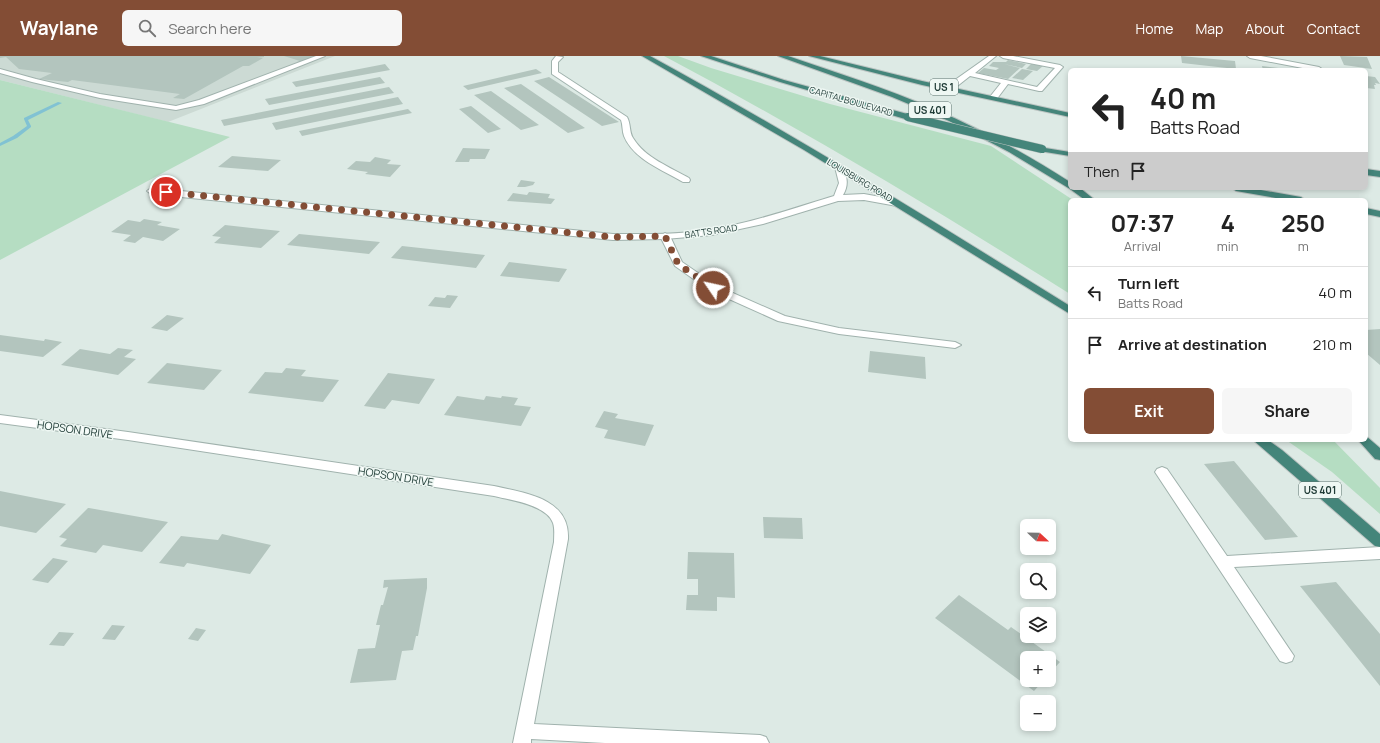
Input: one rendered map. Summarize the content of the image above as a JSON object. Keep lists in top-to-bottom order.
{
  "streets": {
    "highway": [
      "US 1",
      "CAPITAL BOULEVARD",
      "US 401",
      "LOUISBURG ROAD"
    ],
    "street": ["BATTS ROAD", "HOPSON DRIVE"]
  },
  "crossings": [
    ["LOUISBURG ROAD", "BATTS ROAD"]
  ],
  "north": "right",
  "page": {
    "header": "Waylane",
    "search": "Search here",
    "nav": [
      "Home",
      "Map",
      "About",
      "Contact"
    ],
    "turn": ["40 m", "Batts Road"],
    "then": "Then",
    "eta": [
      "07:37",
      "Arrival",
      "4",
      "min",
      "250",
      "m"
    ],
    "list": [
      {
        "name": "Turn left",
        "note": "Batts Road",
        "value": "40 m"
      },
      {
        "name": "Arrive at destination",
        "value": "210 m"
      }
    ],
    "buttons": ["Exit", "Share"],
    "map_buttons": ["+", "−"]
  }
}
